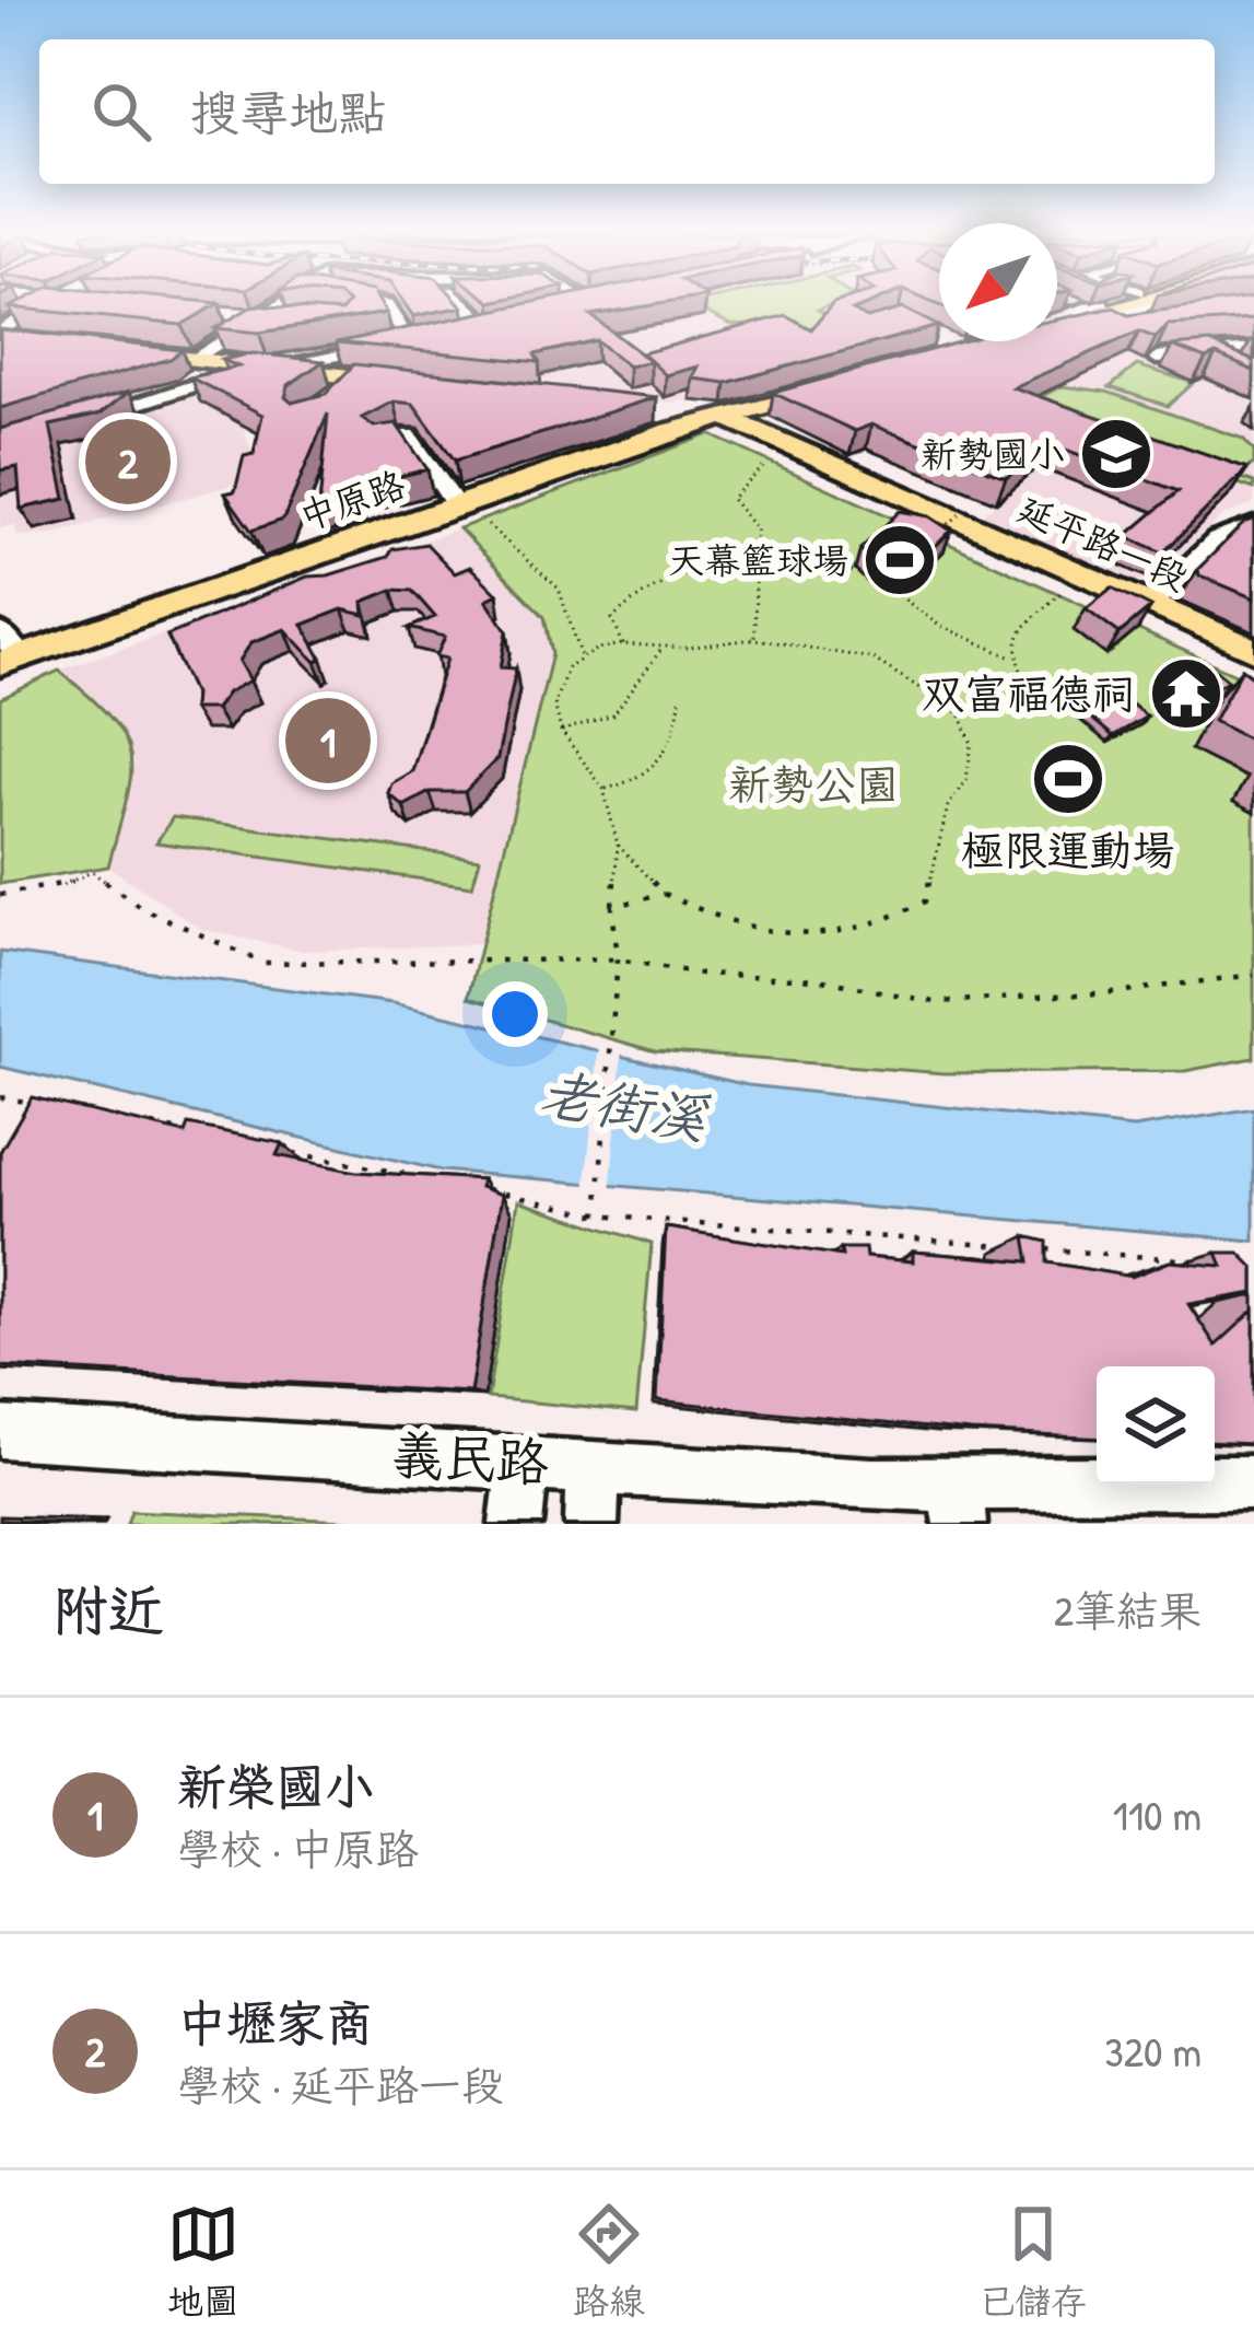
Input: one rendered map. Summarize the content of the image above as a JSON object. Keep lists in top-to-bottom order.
{
  "streets": {
    "main road": ["中原路", "延平路一段"],
    "street": ["義民路"]
  },
  "crossings": [
    ["中原路", "延平路一段"]
  ],
  "water": ["老街溪"],
  "parks": ["新勢公園"],
  "places": {
    "school or university": ["新勢國小"],
    "sports": ["天幕籃球場", "極限運動場"],
    "temple": ["双富福德祠"]
  },
  "north": "bottom left",
  "page": {
    "search": "搜尋地點",
    "pins": ["2", "1"],
    "heading": ["附近", "2筆結果"],
    "list": [
      {
        "mark": "1",
        "name": "新榮國小",
        "note": "學校 · 中原路",
        "value": "110 m"
      },
      {
        "mark": "2",
        "name": "中壢家商",
        "note": "學校 · 延平路一段",
        "value": "320 m"
      }
    ],
    "nav": ["地圖", "路線", "已儲存"]
  }
}
